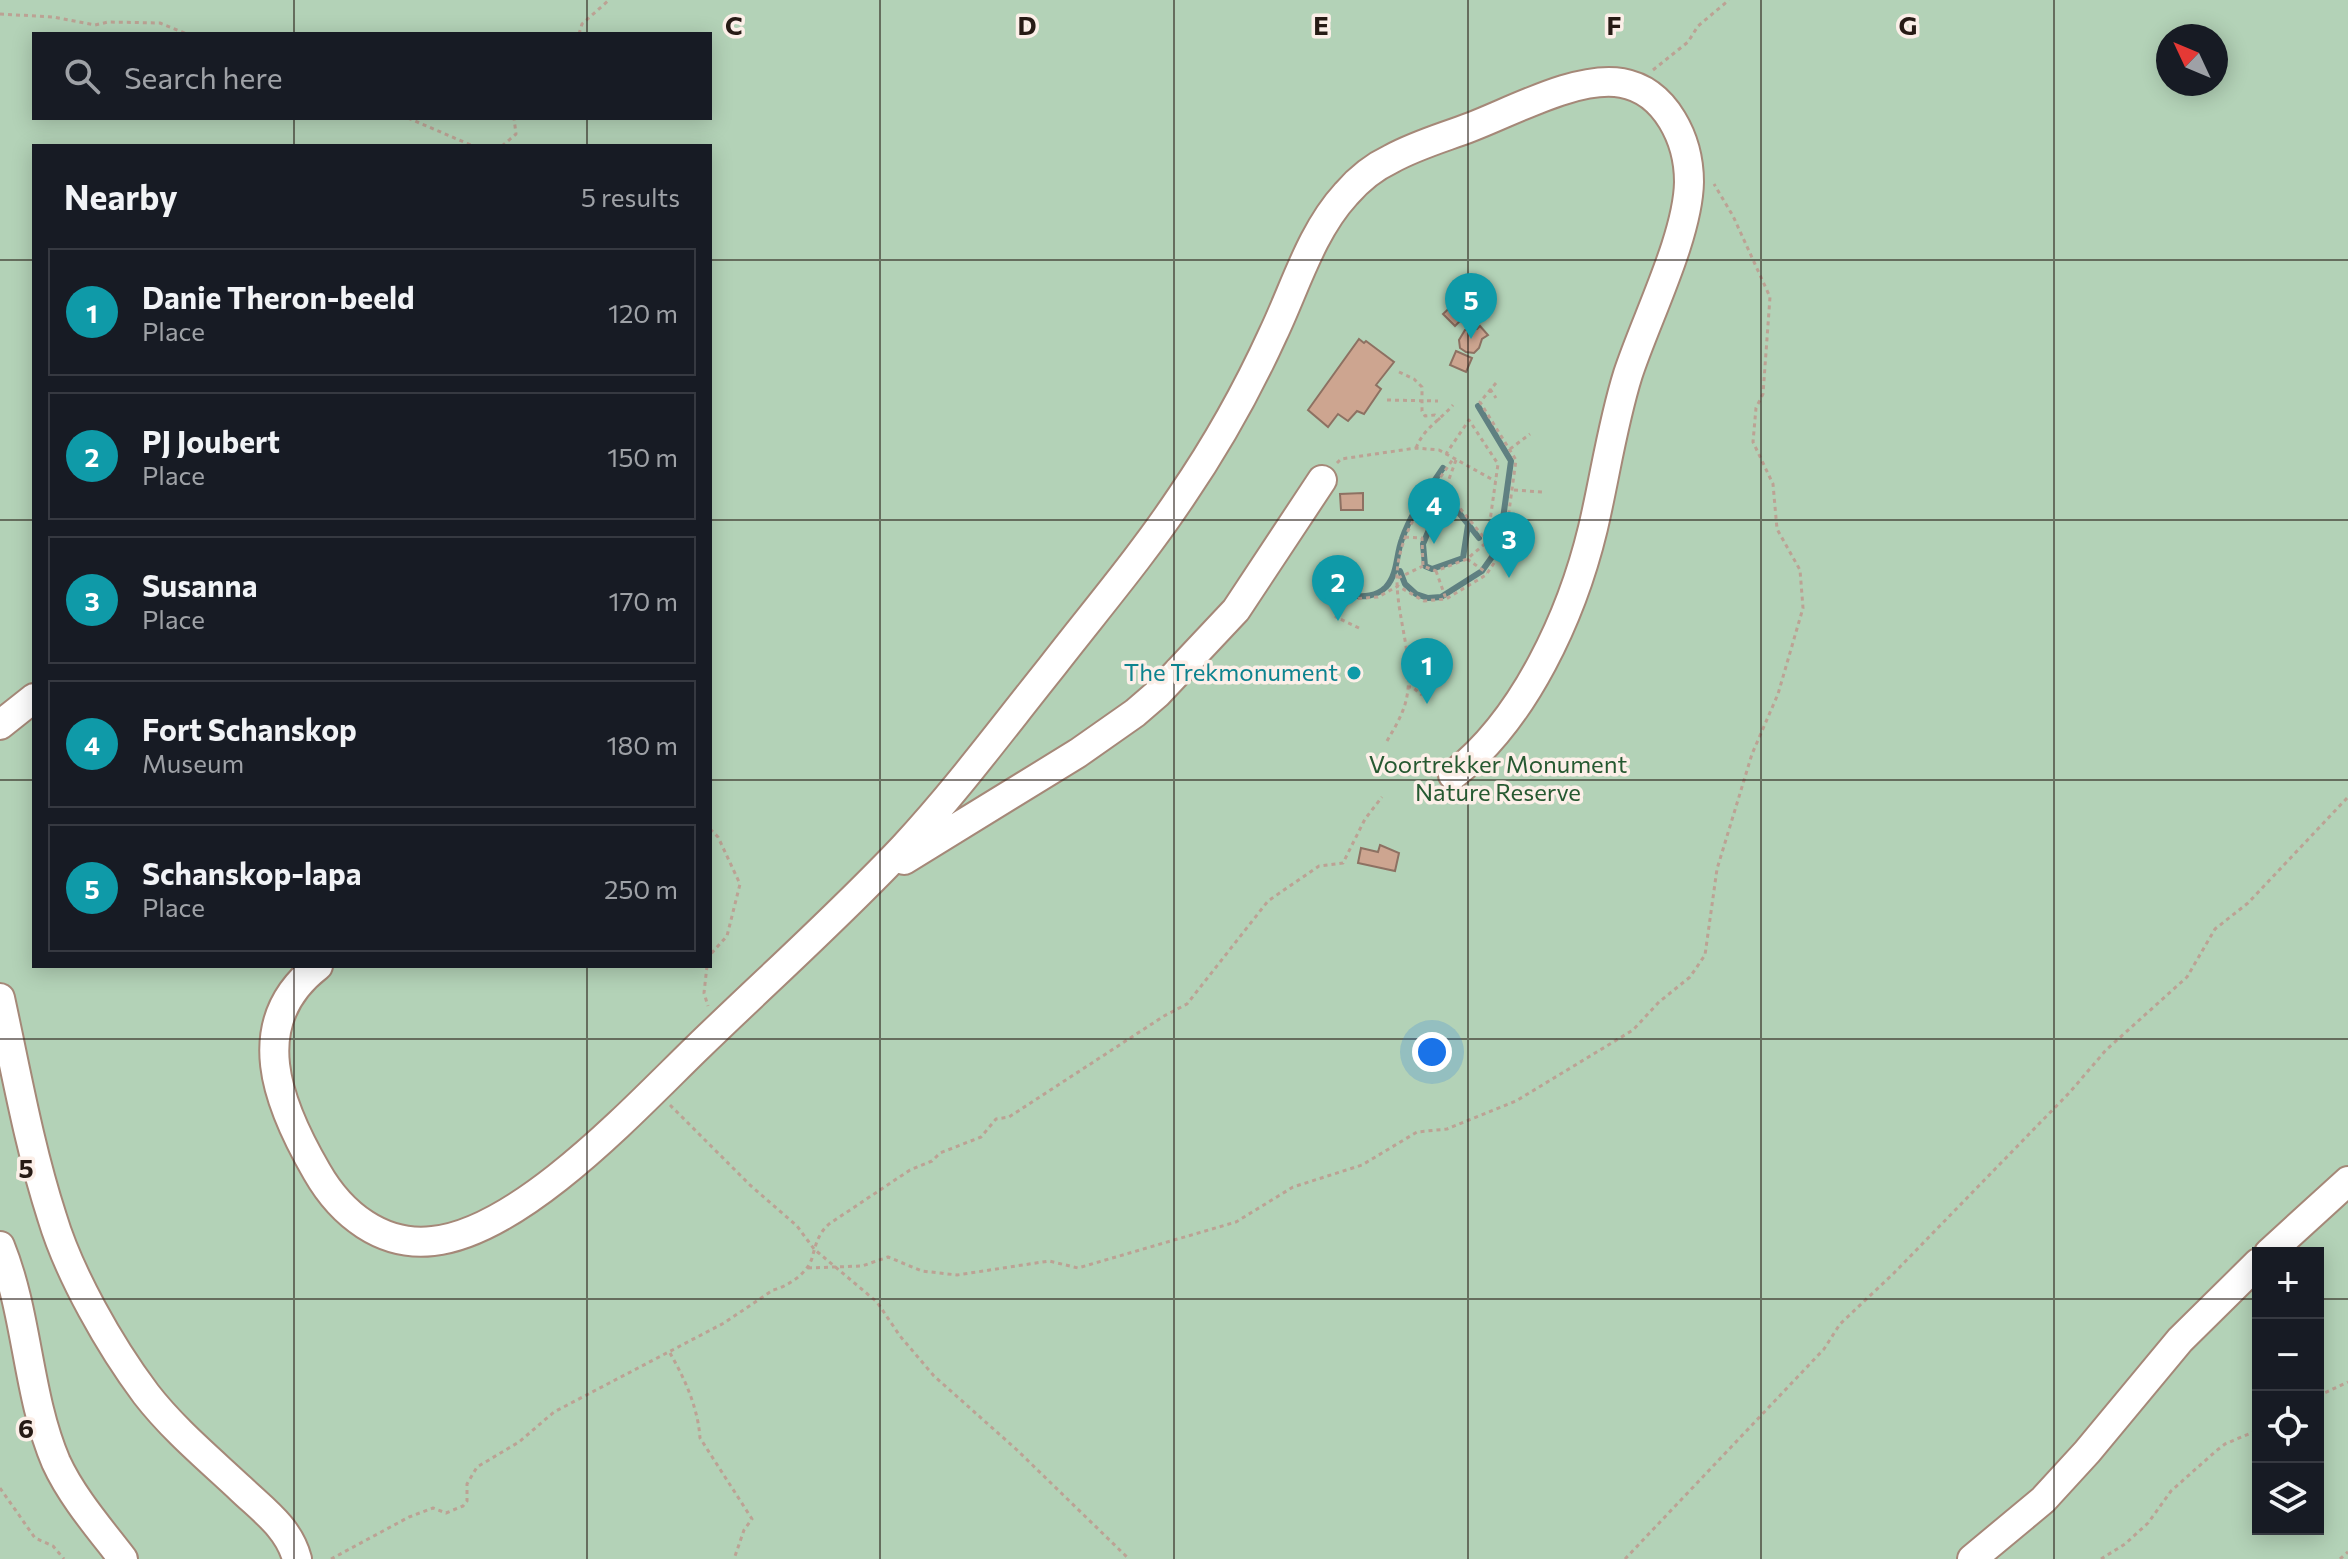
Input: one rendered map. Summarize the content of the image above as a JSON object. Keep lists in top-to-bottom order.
{
  "parks": ["Voortrekker Monument Nature Reserve"],
  "places": ["The Trekmonument"],
  "north": "top left",
  "page": {
    "search": "Search here",
    "heading": ["Nearby", "5 results"],
    "list": [
      {
        "mark": "1",
        "name": "Danie Theron-beeld",
        "note": "Place",
        "value": "120 m"
      },
      {
        "mark": "2",
        "name": "PJ Joubert",
        "note": "Place",
        "value": "150 m"
      },
      {
        "mark": "3",
        "name": "Susanna",
        "note": "Place",
        "value": "170 m"
      },
      {
        "mark": "4",
        "name": "Fort Schanskop",
        "note": "Museum",
        "value": "180 m"
      },
      {
        "mark": "5",
        "name": "Schanskop-lapa",
        "note": "Place",
        "value": "250 m"
      }
    ],
    "pins": [
      "5",
      "4",
      "3",
      "2",
      "1"
    ],
    "map_buttons": ["+", "−"]
  },
  "grid": {
    "columns": [
      "C",
      "D",
      "E",
      "F",
      "G"
    ],
    "rows": ["5", "6"]
  }
}
